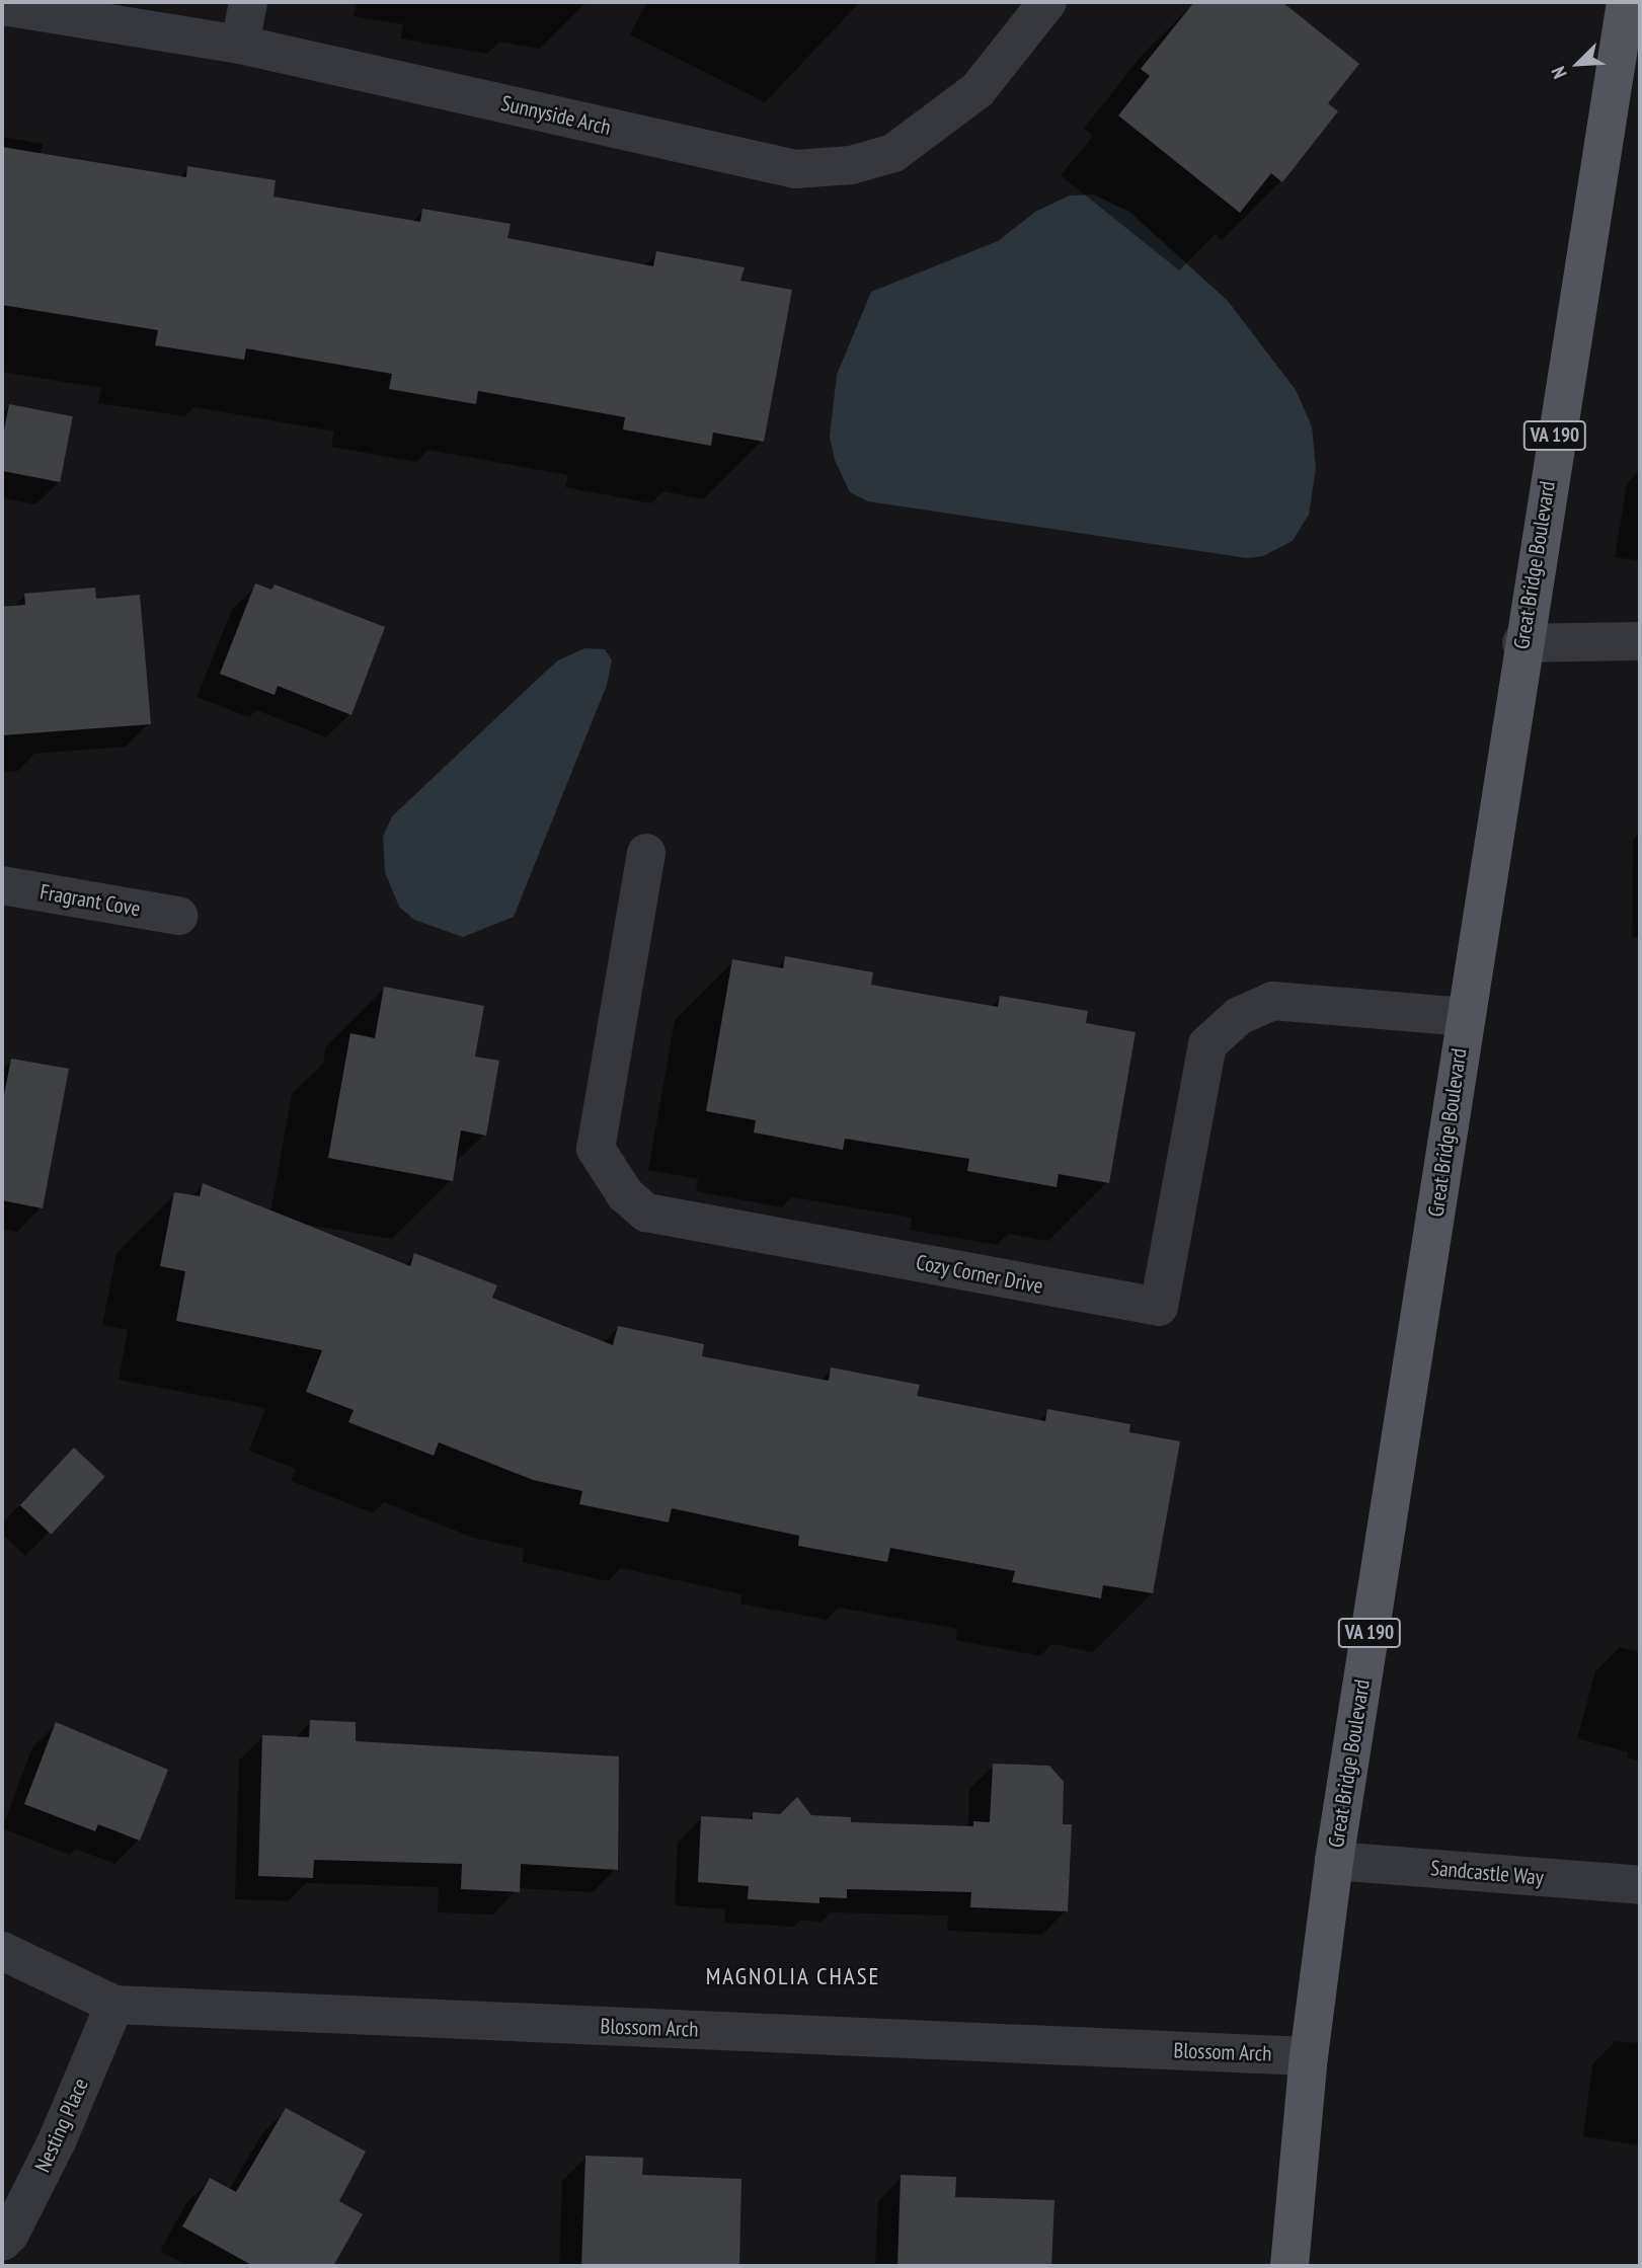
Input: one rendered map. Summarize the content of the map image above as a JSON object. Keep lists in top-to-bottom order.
{
  "streets": {
    "main road": ["VA 190", "Great Bridge Boulevard"],
    "street": [
      "Sunnyside Arch",
      "Fragrant Cove",
      "Cozy Corner Drive",
      "Sandcastle Way",
      "Blossom Arch",
      "Nesting Place"
    ]
  },
  "crossings": [
    ["Great Bridge Boulevard", "Cozy Corner Drive"],
    ["Great Bridge Boulevard", "Sandcastle Way"],
    ["Great Bridge Boulevard", "Blossom Arch"],
    ["Blossom Arch", "Nesting Place"]
  ],
  "districts": ["MAGNOLIA CHASE"],
  "north": "bottom left"
}
